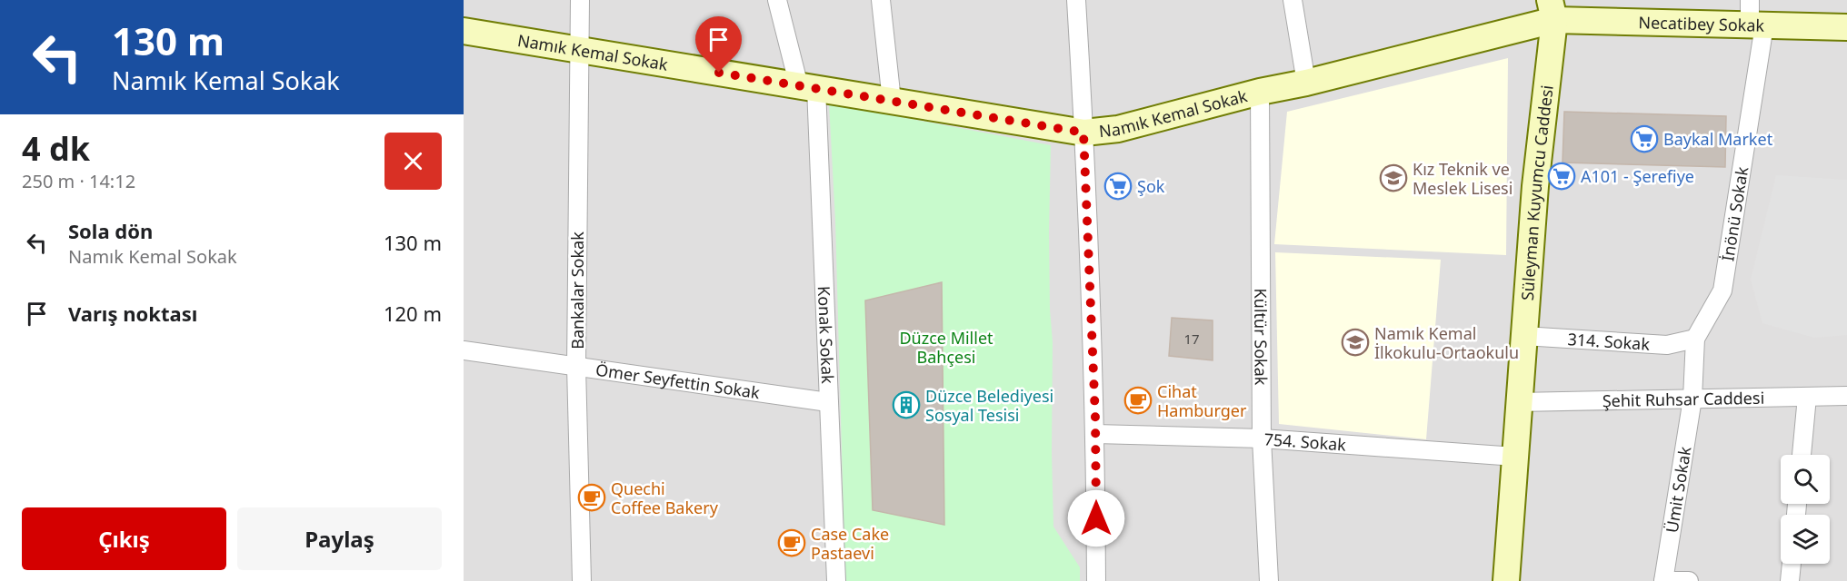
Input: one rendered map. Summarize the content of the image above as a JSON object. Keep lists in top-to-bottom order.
{
  "streets": {
    "street": [
      "Necatibey Sokak",
      "Namık Kemal Sokak",
      "Süleyman Kuyumcu Caddesi",
      "İnönü Sokak",
      "Bankalar Sokak",
      "Konak Sokak",
      "Kültür Sokak",
      "314. Sokak",
      "Ömer Seyfettin Sokak",
      "Şehit Ruhsar Caddesi",
      "754. Sokak",
      "Ümit Sokak"
    ]
  },
  "crossings": [
    ["Necatibey Sokak", "Namık Kemal Sokak"],
    ["Necatibey Sokak", "Süleyman Kuyumcu Caddesi"],
    ["Necatibey Sokak", "İnönü Sokak"],
    ["Namık Kemal Sokak", "Süleyman Kuyumcu Caddesi"],
    ["Namık Kemal Sokak", "Bankalar Sokak"],
    ["Namık Kemal Sokak", "Konak Sokak"],
    ["Namık Kemal Sokak", "Kültür Sokak"],
    ["Süleyman Kuyumcu Caddesi", "314. Sokak"],
    ["Süleyman Kuyumcu Caddesi", "Şehit Ruhsar Caddesi"],
    ["Süleyman Kuyumcu Caddesi", "754. Sokak"],
    ["İnönü Sokak", "314. Sokak"],
    ["İnönü Sokak", "Şehit Ruhsar Caddesi"],
    ["İnönü Sokak", "Ümit Sokak"],
    ["Bankalar Sokak", "Ömer Seyfettin Sokak"],
    ["Konak Sokak", "Ömer Seyfettin Sokak"],
    ["Kültür Sokak", "754. Sokak"],
    ["Şehit Ruhsar Caddesi", "Ümit Sokak"]
  ],
  "parks": ["Düzce Millet Bahçesi"],
  "places": {
    "supermarket": ["Baykal Market", "A101 - Şerefiye", "Şok"],
    "school or university": ["Kız Teknik ve Meslek Lisesi", "Namık Kemal İlkokulu-Ortaokulu"],
    "cafe": ["Cihat Hamburger", "Quechi Coffee Bakery", "Case Cake Pastaevi"],
    "building": ["Düzce Belediyesi Sosyal Tesisi"]
  },
  "house_numbers": ["17"],
  "page": {
    "turn": ["130 m", "Namık Kemal Sokak"],
    "heading": ["4 dk", "250 m · 14:12"],
    "list": [
      {
        "name": "Sola dön",
        "note": "Namık Kemal Sokak",
        "value": "130 m"
      },
      {
        "name": "Varış noktası",
        "value": "120 m"
      }
    ],
    "buttons": ["Çıkış", "Paylaş"]
  }
}
